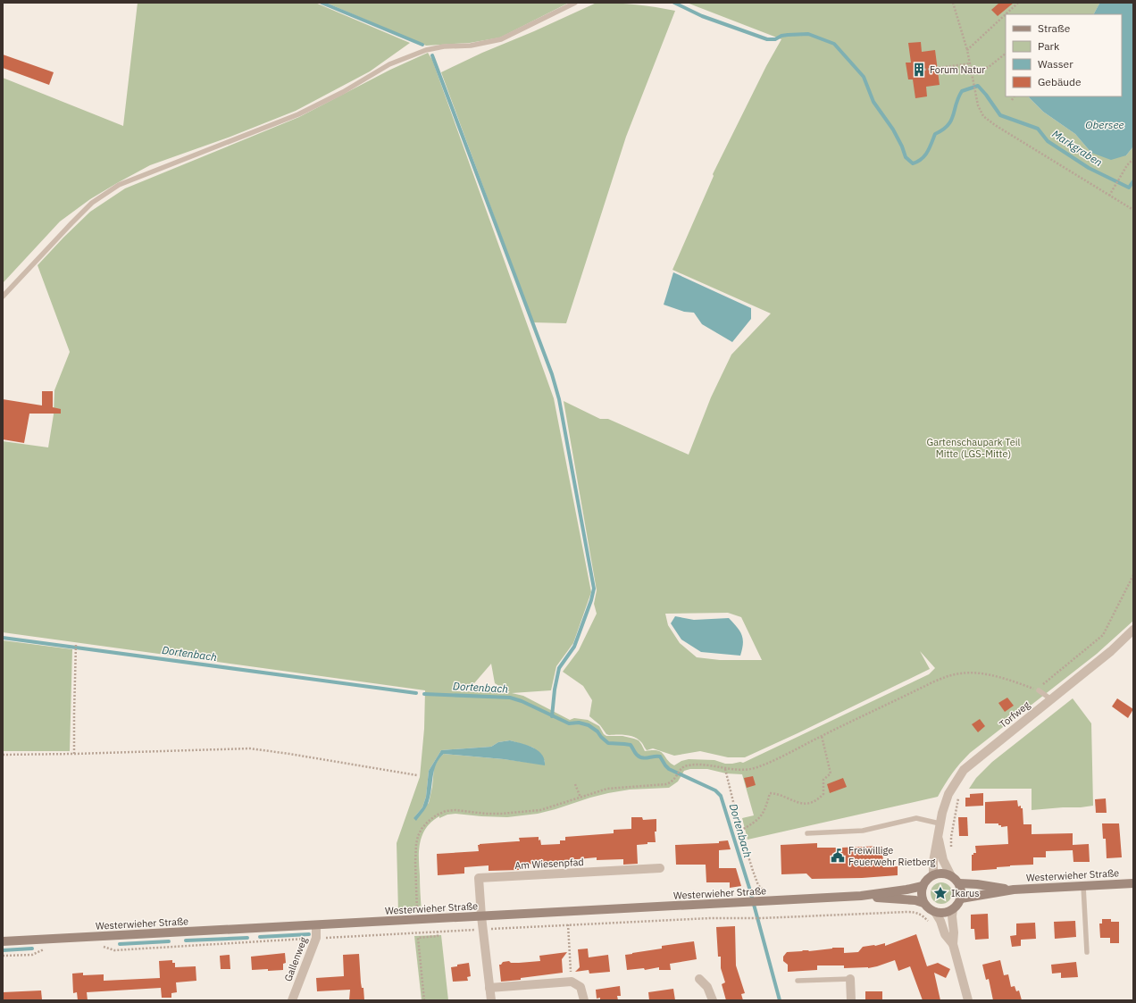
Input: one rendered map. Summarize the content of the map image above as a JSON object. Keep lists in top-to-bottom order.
{
  "streets": {
    "main road": ["Westerwieher Straße"],
    "street": ["Torfweg", "Am Wiesenpfad", "Gallenweg"]
  },
  "crossings": [
    ["Torfweg", "Westerwieher Straße"],
    ["Am Wiesenpfad", "Westerwieher Straße"],
    ["Westerwieher Straße", "Gallenweg"]
  ],
  "water": ["Obersee", "Markgraben", "Dortenbach"],
  "parks": ["Gartenschaupark Teil Mitte (LGS-Mitte)"],
  "places": {
    "building": ["Forum Natur"],
    "public building": ["Freiwillige Feuerwehr Rietberg"],
    "place": ["Ikarus"]
  },
  "legend": [
    "Straße",
    "Park",
    "Wasser",
    "Gebäude"
  ]
}
